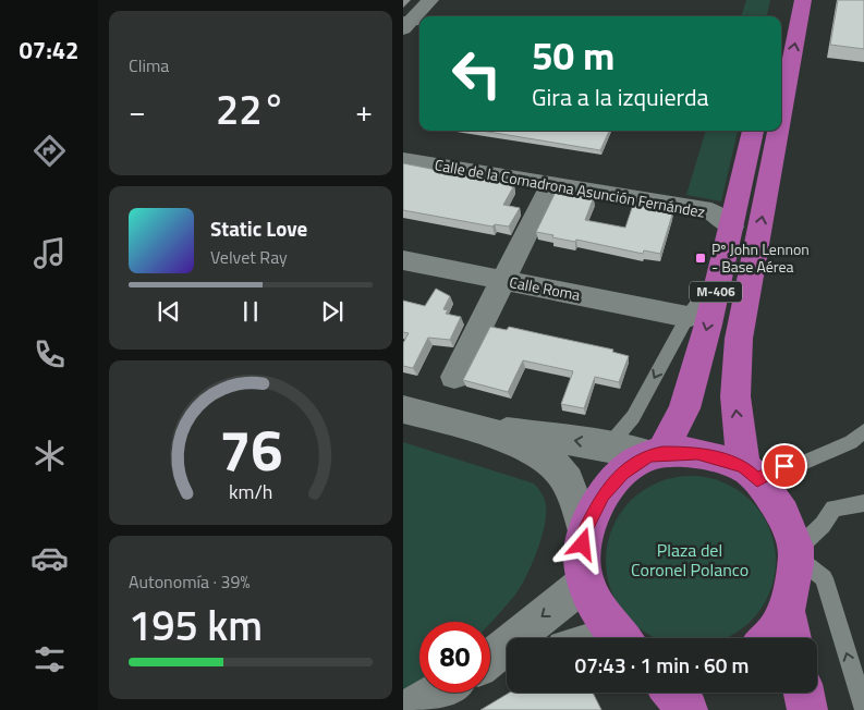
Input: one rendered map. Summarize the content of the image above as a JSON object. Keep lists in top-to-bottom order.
{
  "streets": {
    "highway": ["M-406"],
    "street": ["Calle de la Comadrona Asunción Fernández", "Calle Roma"]
  },
  "crossings": [
    ["Calle de la Comadrona Asunción Fernández", "M-406"]
  ],
  "parks": ["Plaza del Coronel Polanco"],
  "places": {
    "transit": ["Pº John Lennon - Base Aérea"]
  },
  "page": {
    "tabs": "07:42",
    "tile": [
      "Clima",
      ["Autonomía · 39%", "195 km"]
    ],
    "turn": ["50 m", "Gira a la izquierda"],
    "heat": ["−", "22°", "+"],
    "song": ["Static Love", "Velvet Ray"],
    "limit": "80",
    "trip": "07:43 · 1 min · 60 m",
    "gauge": ["76", "km/h"]
  }
}
